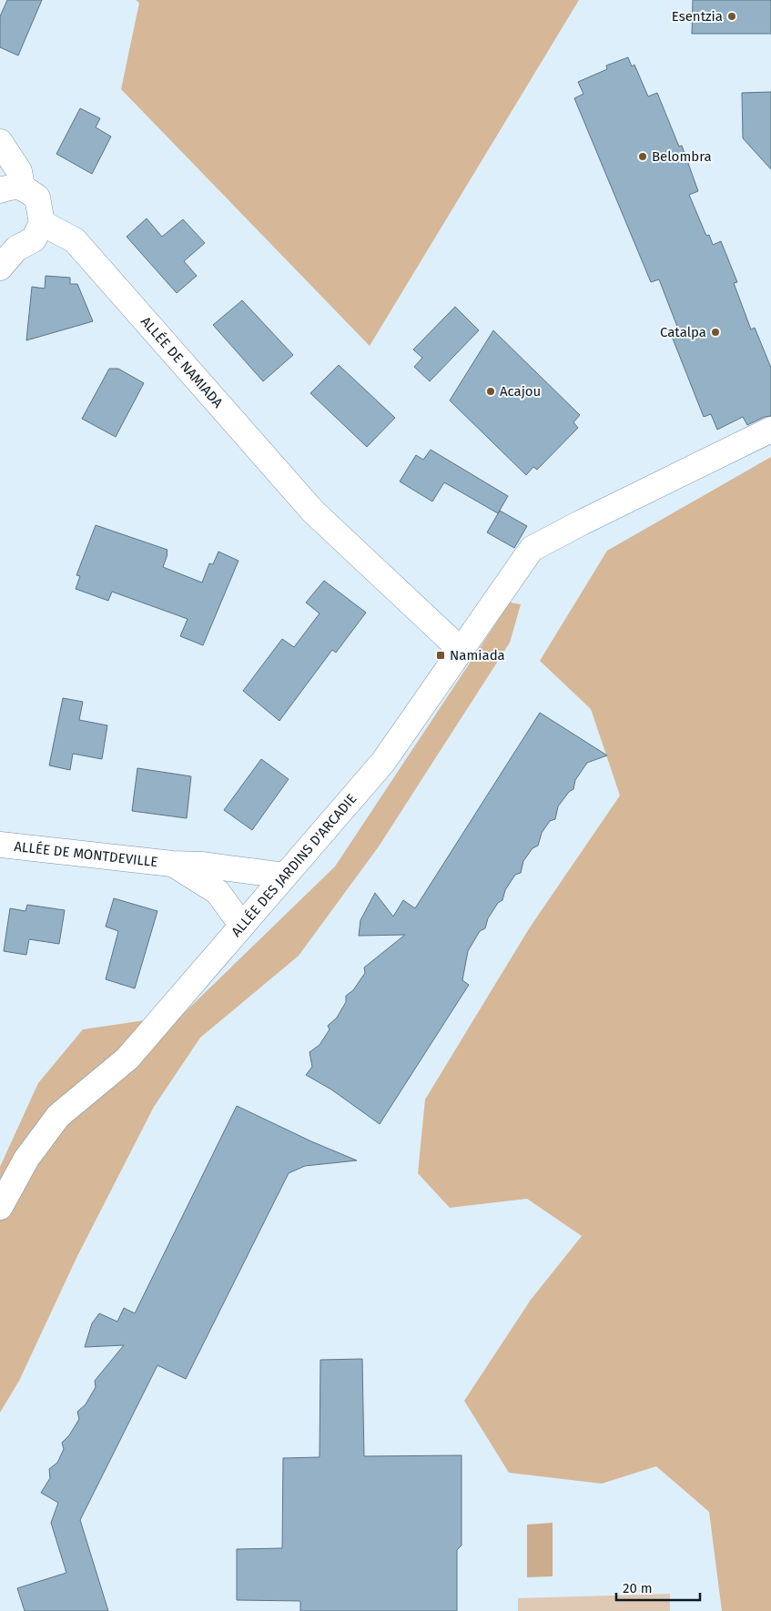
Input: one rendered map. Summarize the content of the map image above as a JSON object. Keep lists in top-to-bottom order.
{
  "streets": {
    "street": ["ALLÉE DE NAMIADA", "ALLÉE DE MONTDEVILLE", "ALLÉE DES JARDINS D'ARCADIE"]
  },
  "crossings": [
    ["ALLÉE DE NAMIADA", "ALLÉE DES JARDINS D'ARCADIE"],
    ["ALLÉE DE MONTDEVILLE", "ALLÉE DES JARDINS D'ARCADIE"]
  ],
  "places": {
    "other": [
      "Esentzia",
      "Belombra",
      "Catalpa",
      "Acajou"
    ],
    "transit": ["Namiada"]
  },
  "scale_bar": "20 m"
}
